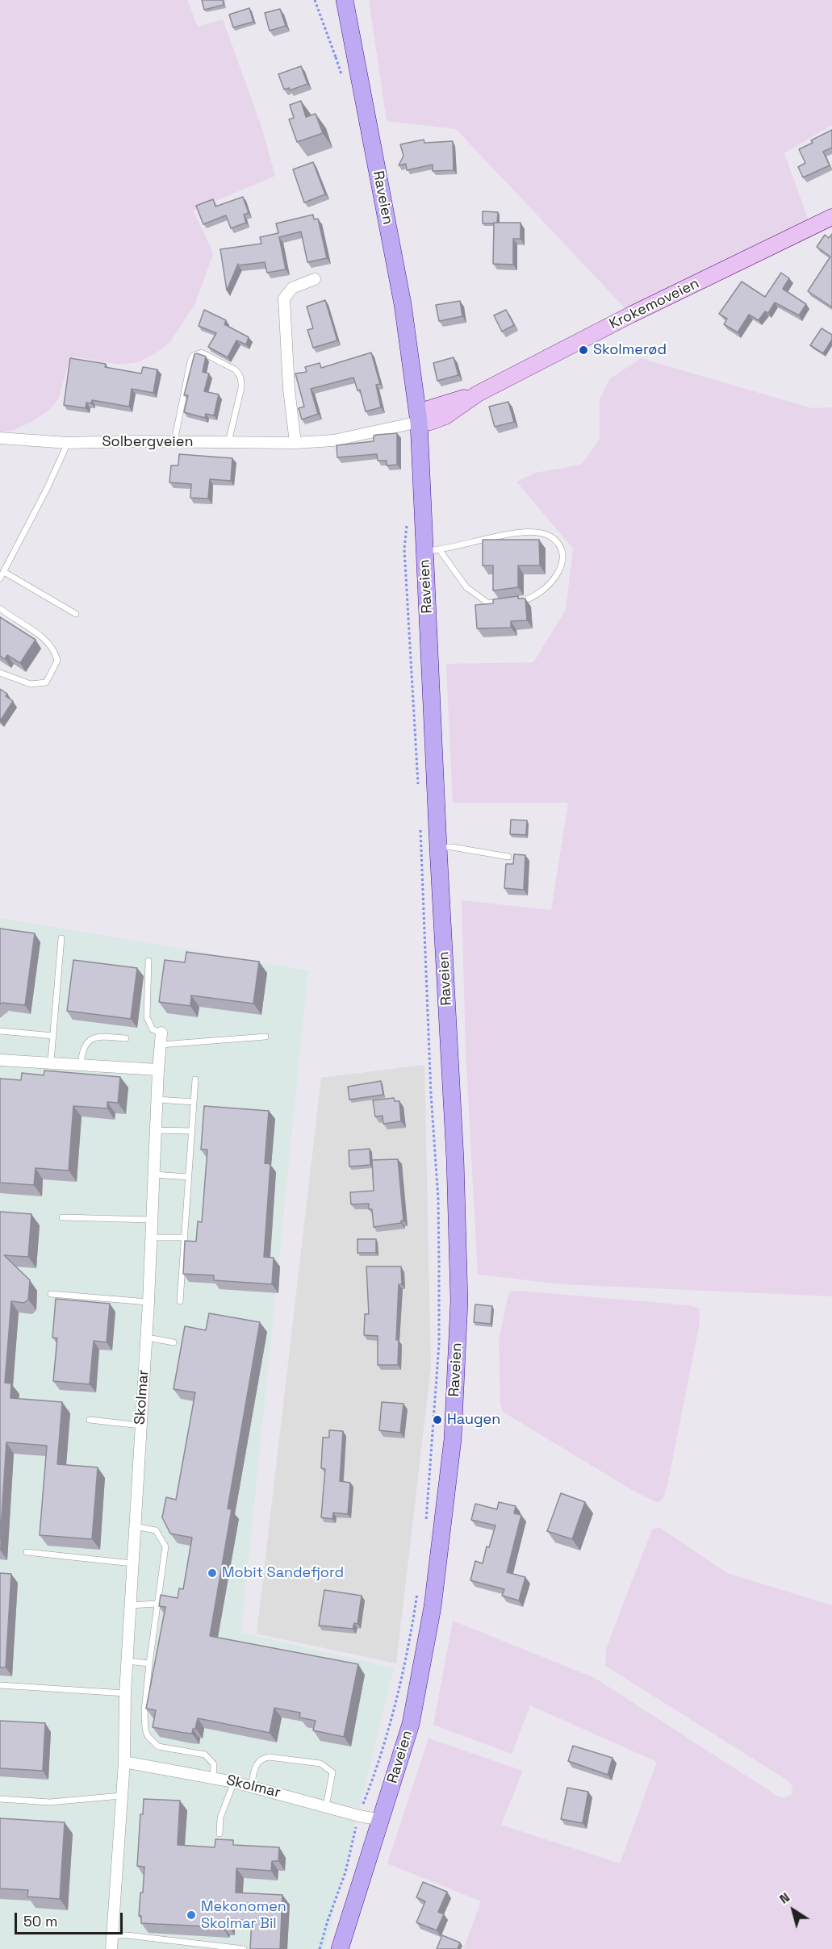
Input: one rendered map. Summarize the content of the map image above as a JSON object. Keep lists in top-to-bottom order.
{
  "streets": {
    "main road": ["Raveien", "Krokemoveien"],
    "street": ["Solbergveien", "Skolmar"]
  },
  "crossings": [
    ["Raveien", "Krokemoveien"],
    ["Raveien", "Solbergveien"],
    ["Raveien", "Skolmar"],
    ["Krokemoveien", "Solbergveien"]
  ],
  "places": [
    "Skolmerød",
    "Haugen",
    "Mobit Sandefjord",
    "Mekonomen Skolmar Bil"
  ],
  "scale_bar": "50 m",
  "north": "top left"
}
